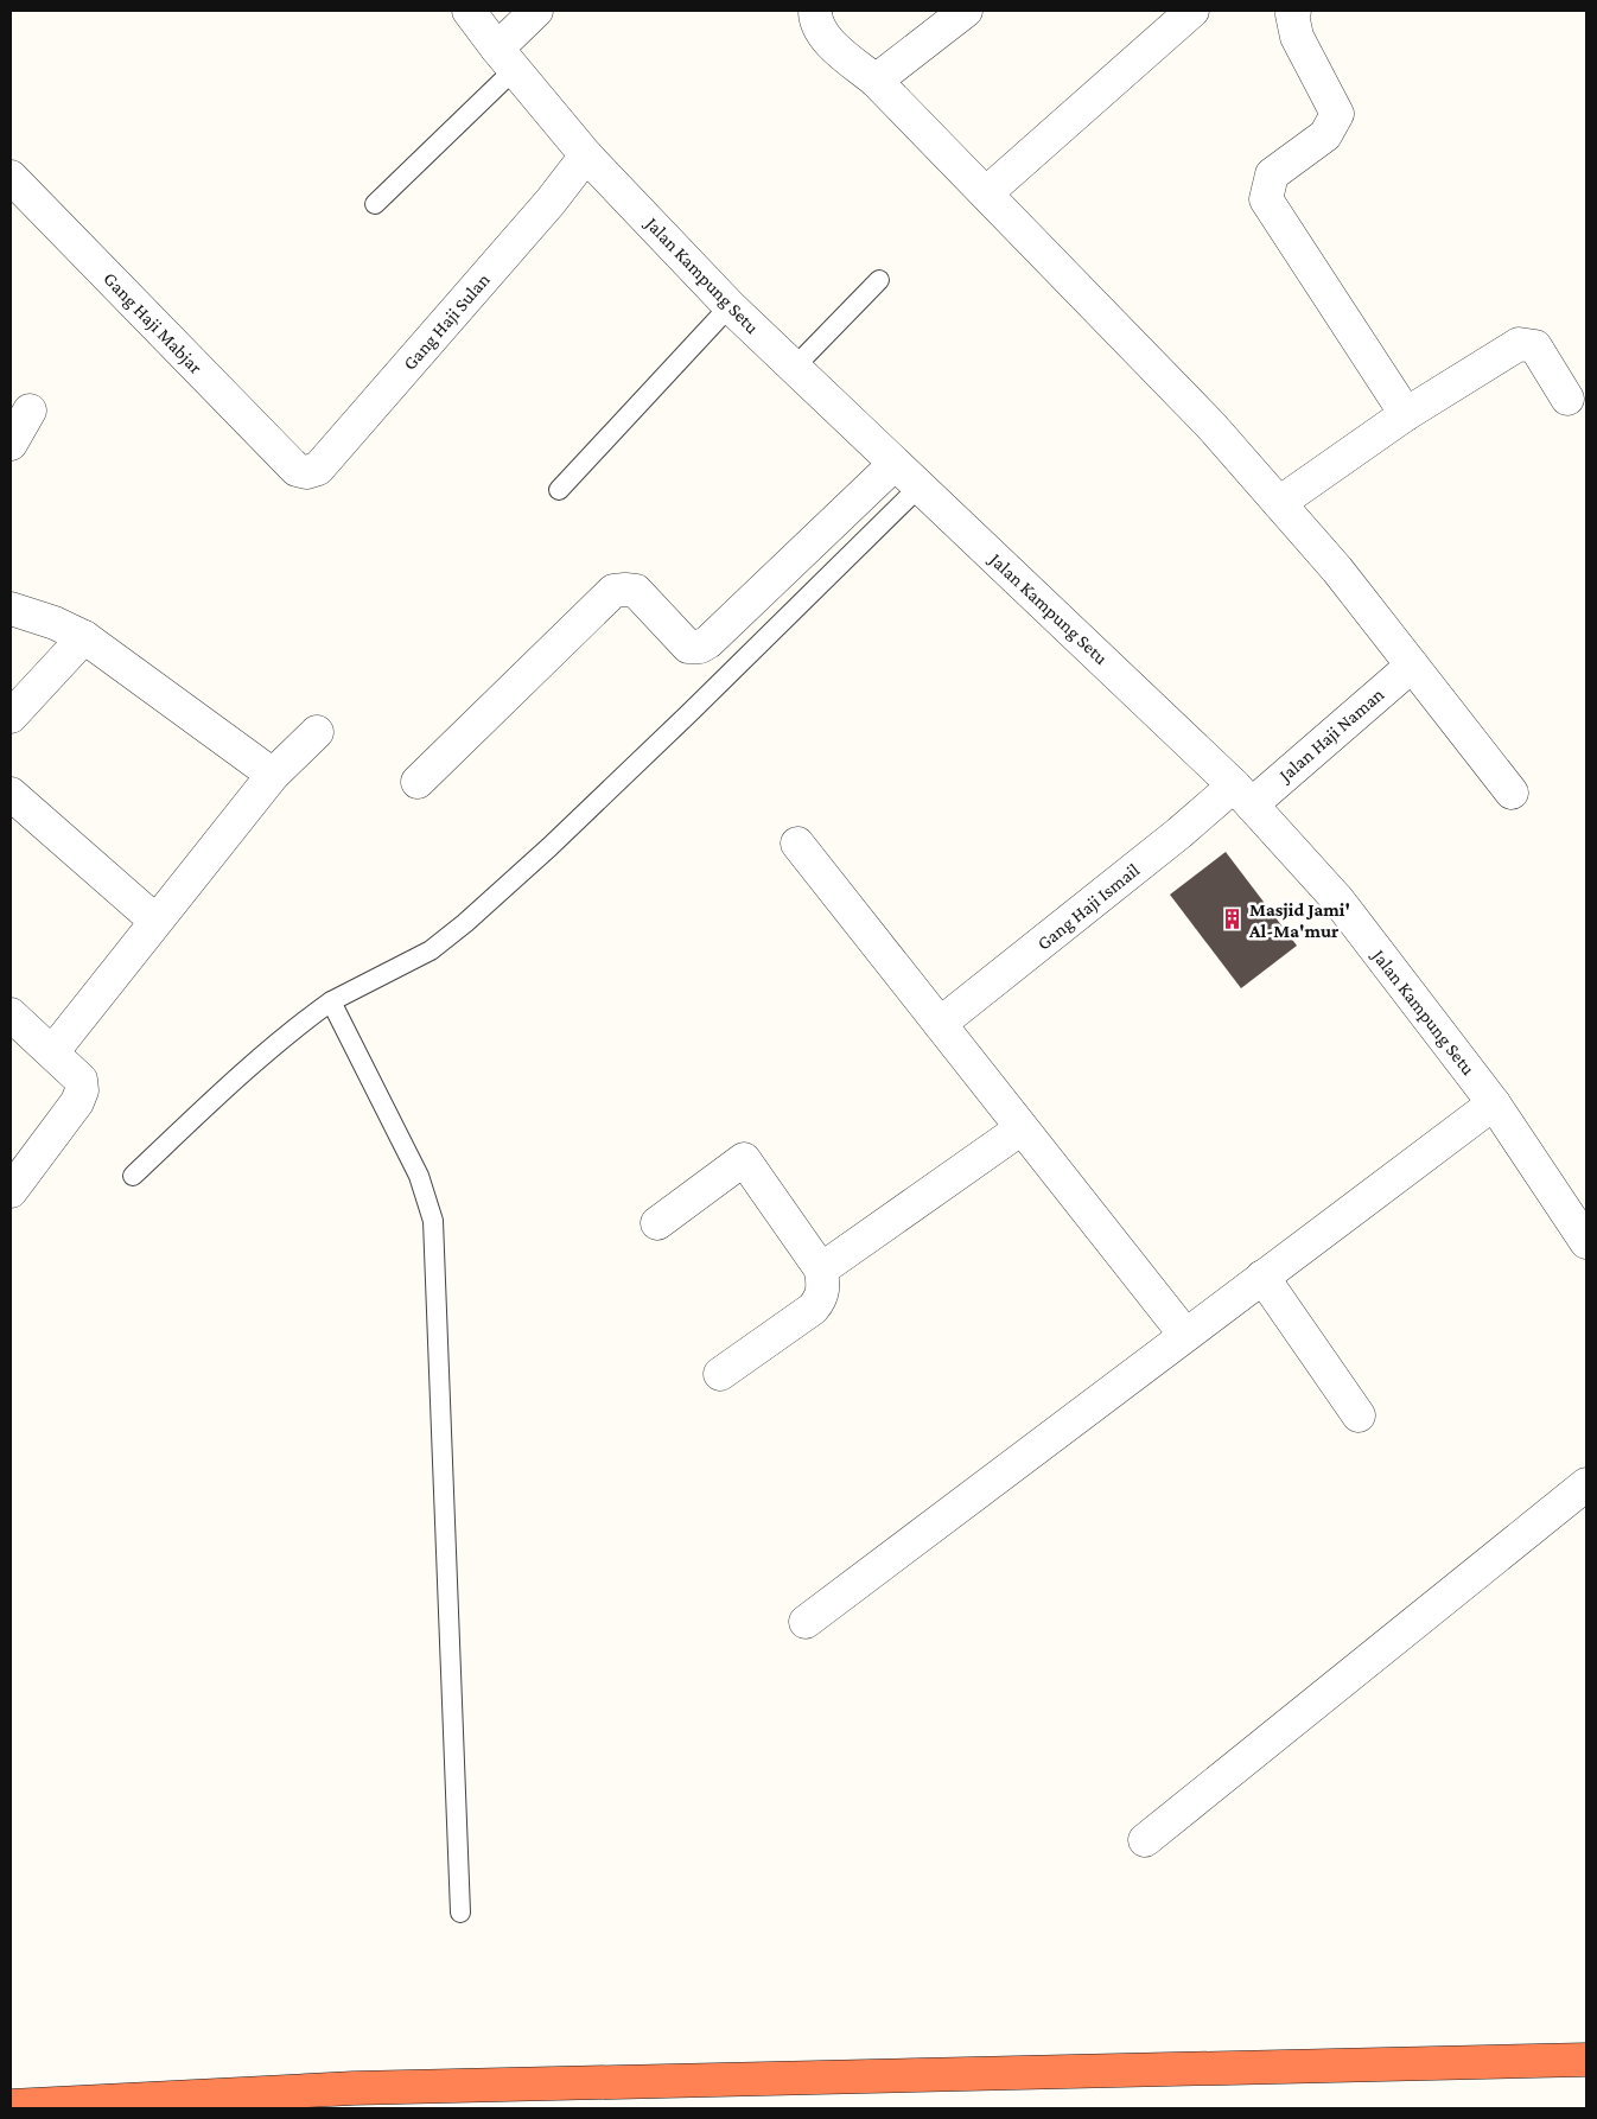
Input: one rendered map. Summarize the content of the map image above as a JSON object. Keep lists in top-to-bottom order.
{
  "streets": {
    "street": [
      "Jalan Kampung Setu",
      "Gang Haji Sulan",
      "Gang Haji Mabjar",
      "Jalan Haji Naman",
      "Gang Haji Ismail"
    ]
  },
  "crossings": [
    ["Jalan Kampung Setu", "Gang Haji Sulan"],
    ["Jalan Kampung Setu", "Jalan Haji Naman"],
    ["Jalan Kampung Setu", "Gang Haji Ismail"],
    ["Gang Haji Sulan", "Gang Haji Mabjar"],
    ["Jalan Haji Naman", "Gang Haji Ismail"]
  ],
  "places": {
    "building": ["Masjid Jami' Al-Ma'mur"]
  }
}
